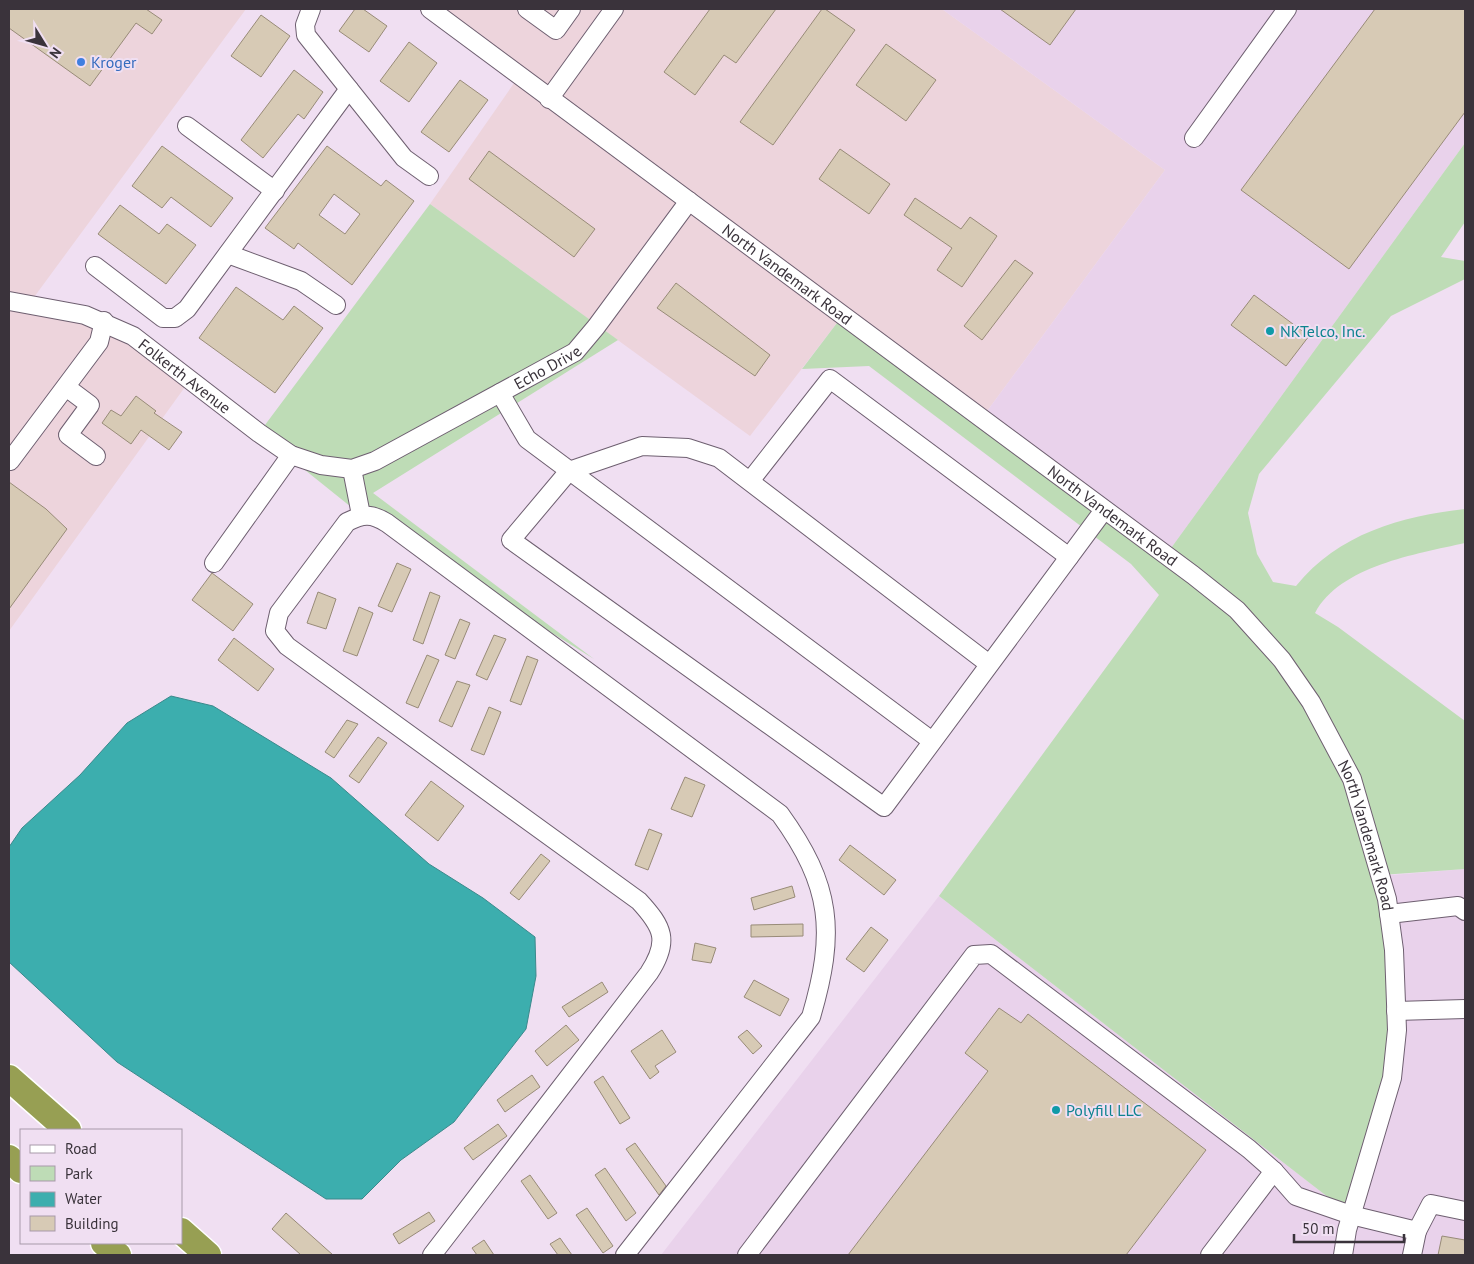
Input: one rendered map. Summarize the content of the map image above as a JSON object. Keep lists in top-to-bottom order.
{
  "streets": {
    "street": ["North Vandemark Road", "Echo Drive", "Folkerth Avenue"]
  },
  "crossings": [
    ["North Vandemark Road", "Echo Drive"],
    ["Echo Drive", "Folkerth Avenue"]
  ],
  "places": ["Kroger", "NKTelco, Inc.", "Polyfill LLC"],
  "legend": [
    "Road",
    "Park",
    "Water",
    "Building"
  ],
  "scale_bar": "50 m",
  "north": "bottom right"
}
